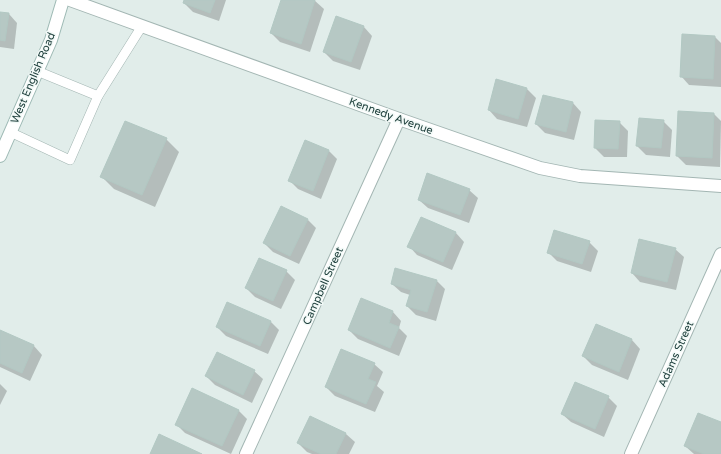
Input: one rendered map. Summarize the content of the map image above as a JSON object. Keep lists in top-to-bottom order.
{
  "streets": {
    "street": [
      "West English Road",
      "Kennedy Avenue",
      "Campbell Street",
      "Adams Street"
    ]
  },
  "crossings": [
    ["Kennedy Avenue", "Campbell Street"]
  ]
}
